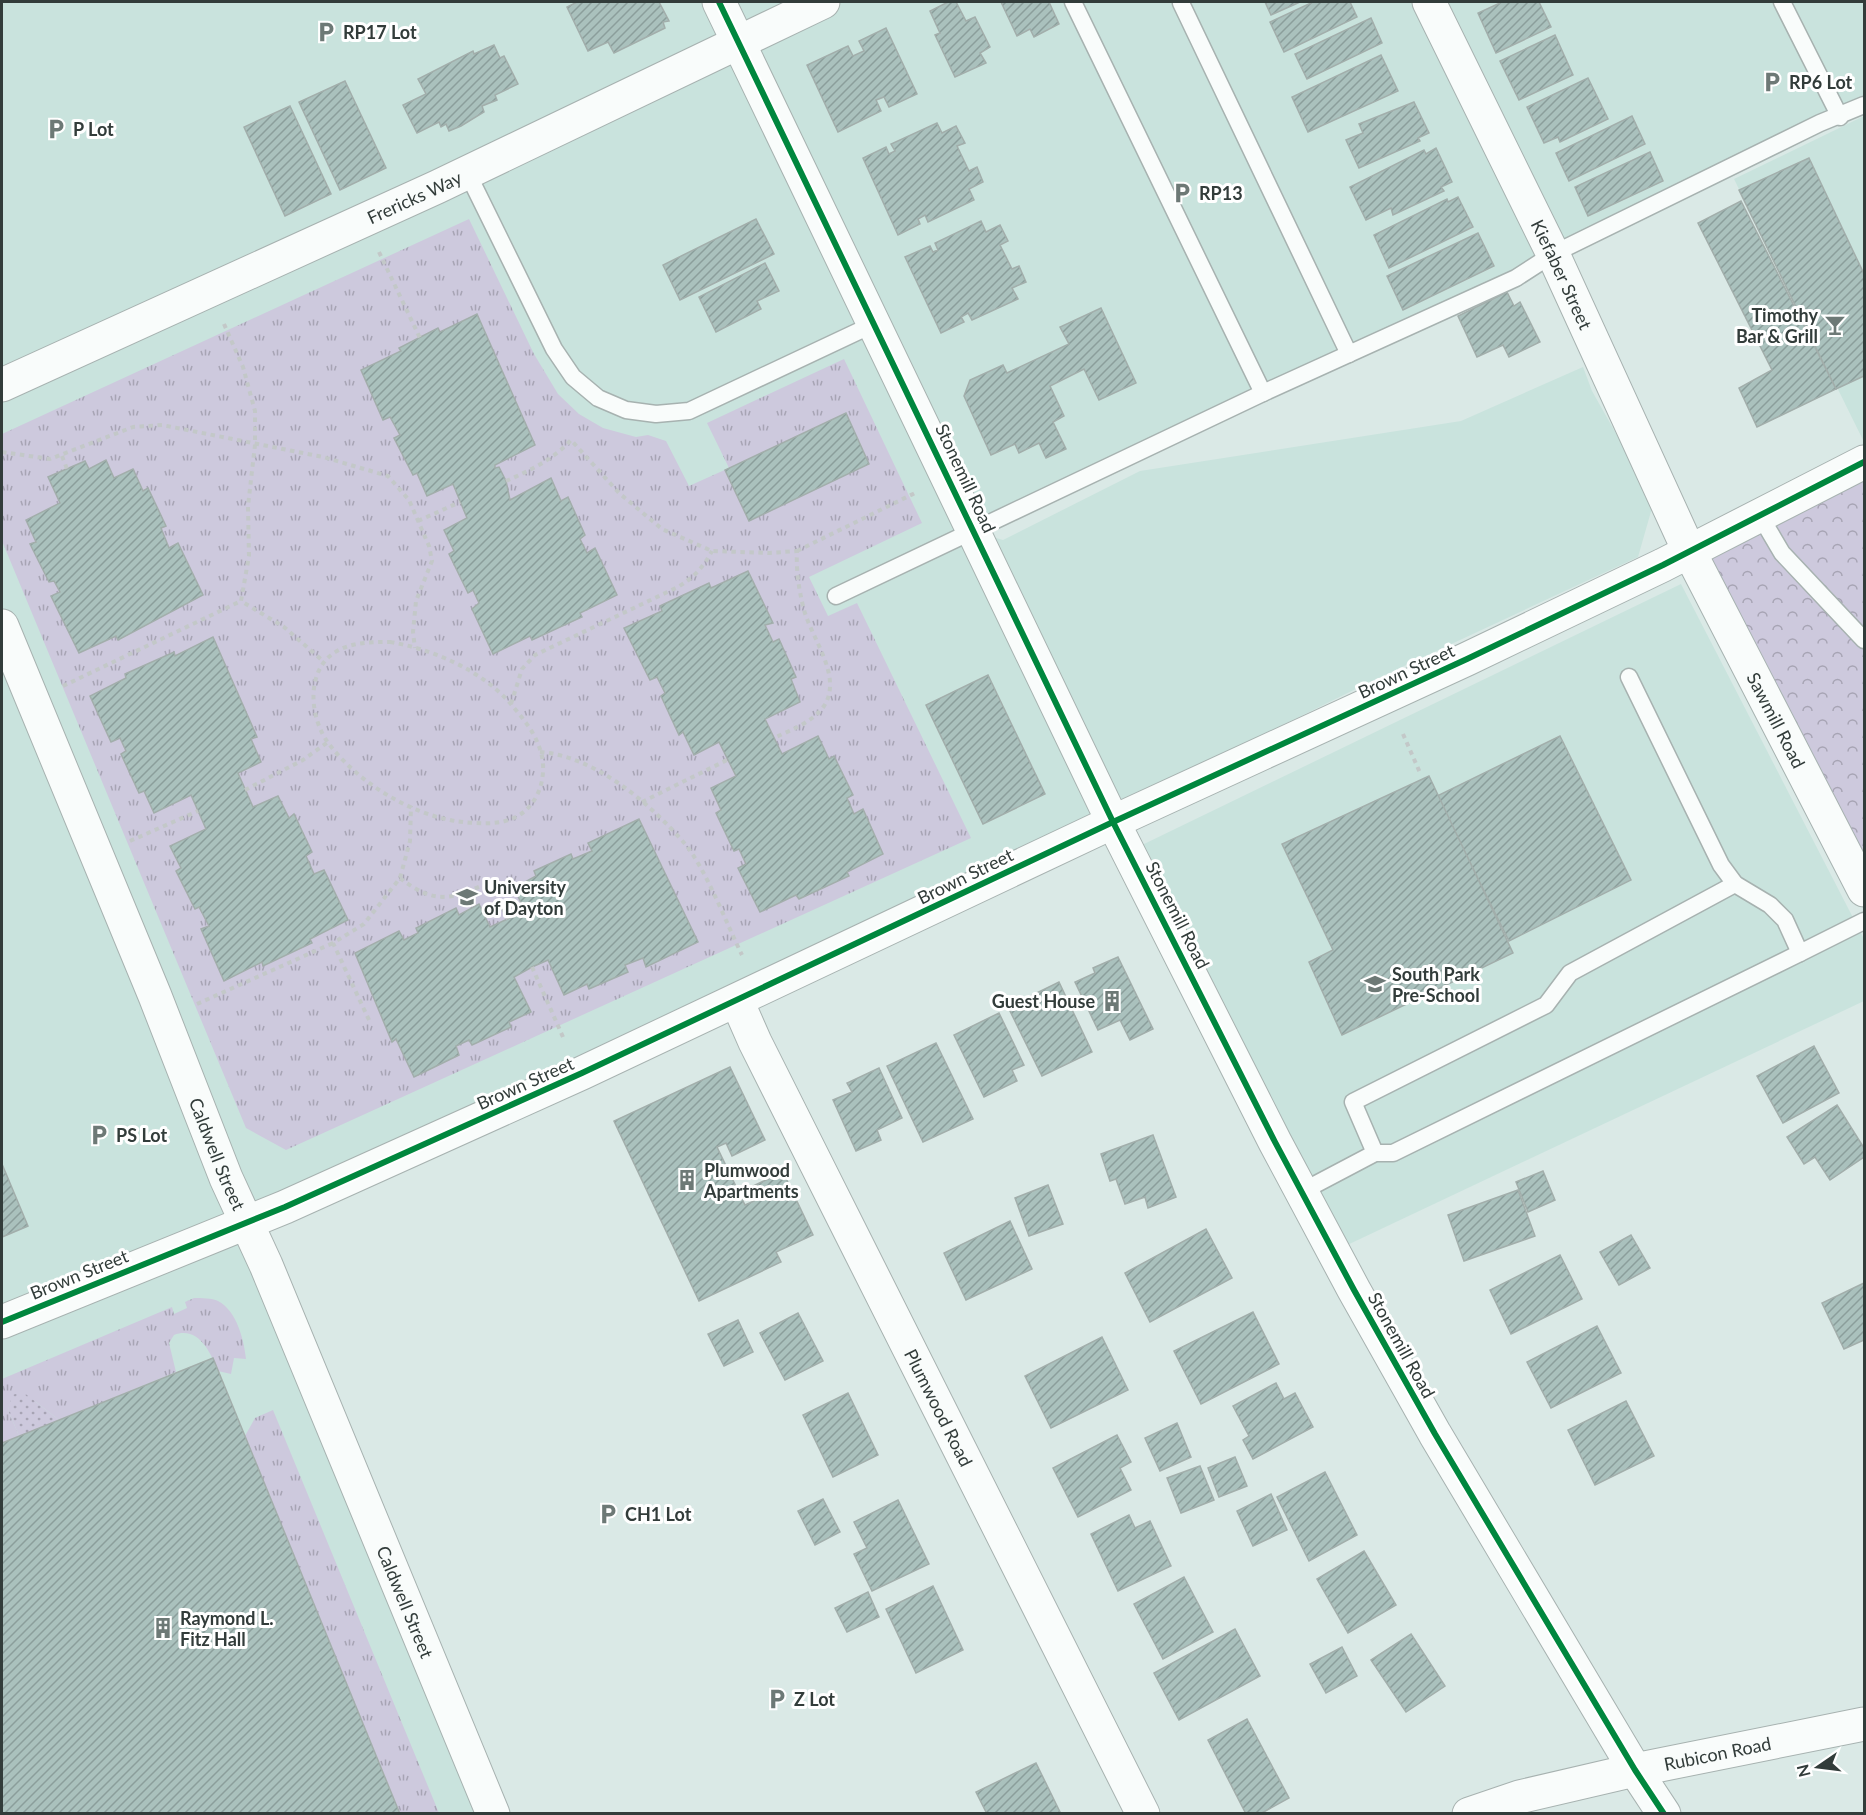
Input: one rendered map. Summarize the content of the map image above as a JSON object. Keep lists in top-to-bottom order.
{
  "streets": {
    "street": [
      "Frericks Way",
      "Kiefaber Street",
      "Stonemill Road",
      "Brown Street",
      "Sawmill Road",
      "Caldwell Street",
      "Plumwood Road",
      "Rubicon Road"
    ]
  },
  "crossings": [
    ["Frericks Way", "Stonemill Road"],
    ["Kiefaber Street", "Brown Street"],
    ["Kiefaber Street", "Sawmill Road"],
    ["Stonemill Road", "Brown Street"],
    ["Stonemill Road", "Rubicon Road"],
    ["Brown Street", "Sawmill Road"],
    ["Brown Street", "Caldwell Street"],
    ["Brown Street", "Plumwood Road"]
  ],
  "places": {
    "parking": [
      "RP17 Lot",
      "RP6 Lot",
      "P Lot",
      "RP13",
      "PS Lot",
      "CH1 Lot",
      "Z Lot"
    ],
    "bar": ["Timothy Bar & Grill"],
    "school or university": ["University of Dayton", "South Park Pre-School"],
    "building": ["Guest House", "Plumwood Apartments", "Raymond L. Fitz Hall"]
  },
  "north": "left"
}
